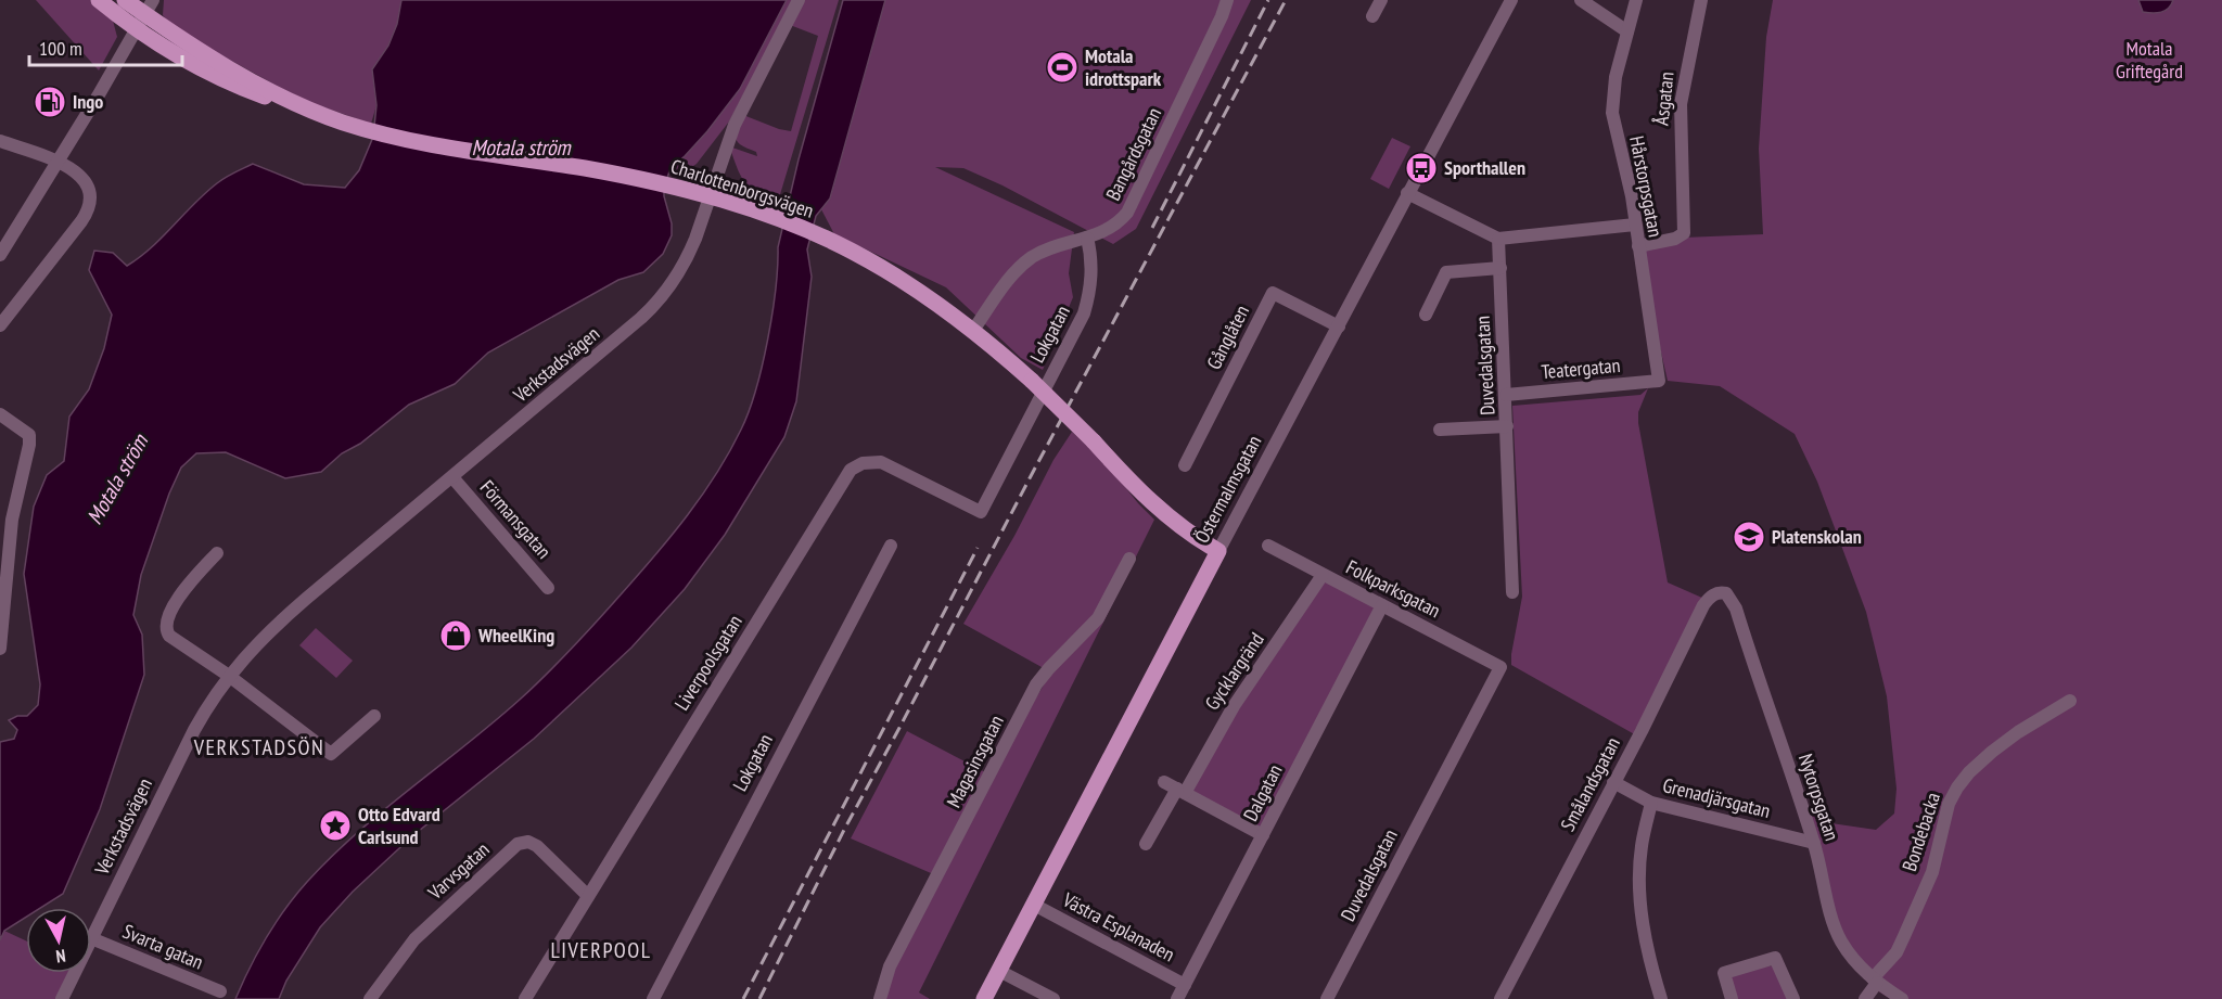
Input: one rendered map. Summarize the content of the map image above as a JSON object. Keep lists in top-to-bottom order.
{
  "streets": {
    "main road": ["Charlottenborgsvägen", "Östermalmsgatan"],
    "street": [
      "Åsgatan",
      "Bangårdsgatan",
      "Hårstorpsgatan",
      "Lokgatan",
      "Gånglåten",
      "Verkstadsvägen",
      "Duvedalsgatan",
      "Teatergatan",
      "Förmansgatan",
      "Folkparksgatan",
      "Liverpoolsgatan",
      "Gycklargränd",
      "Magasinsgatan",
      "Smålandsgatan",
      "Dalgatan",
      "Nytorpsgatan",
      "Grenadjärsgatan",
      "Bondebacka",
      "Varvsgatan",
      "Västra Esplanaden",
      "Svarta gatan"
    ]
  },
  "crossings": [
    ["Åsgatan", "Hårstorpsgatan"],
    ["Bangårdsgatan", "Charlottenborgsvägen"],
    ["Bangårdsgatan", "Lokgatan"],
    ["Hårstorpsgatan", "Teatergatan"],
    ["Charlottenborgsvägen", "Verkstadsvägen"],
    ["Charlottenborgsvägen", "Östermalmsgatan"],
    ["Lokgatan", "Liverpoolsgatan"],
    ["Gånglåten", "Östermalmsgatan"],
    ["Verkstadsvägen", "Förmansgatan"],
    ["Verkstadsvägen", "Svarta gatan"],
    ["Duvedalsgatan", "Teatergatan"],
    ["Duvedalsgatan", "Folkparksgatan"],
    ["Östermalmsgatan", "Västra Esplanaden"],
    ["Folkparksgatan", "Gycklargränd"],
    ["Folkparksgatan", "Dalgatan"],
    ["Liverpoolsgatan", "Varvsgatan"],
    ["Smålandsgatan", "Nytorpsgatan"],
    ["Smålandsgatan", "Grenadjärsgatan"],
    ["Dalgatan", "Västra Esplanaden"],
    ["Nytorpsgatan", "Grenadjärsgatan"],
    ["Nytorpsgatan", "Bondebacka"]
  ],
  "districts": ["VERKSTADSÖN", "LIVERPOOL"],
  "water": ["Motala ström"],
  "parks": ["Motala Griftegård"],
  "places": {
    "sports": ["Motala idrottspark"],
    "fuel station": ["Ingo"],
    "bus stop": ["Sporthallen"],
    "school or university": ["Platenskolan"],
    "shop": ["WheelKing"],
    "place": ["Otto Edvard Carlsund"]
  },
  "scale_bar": "100 m",
  "north": "bottom"
}
